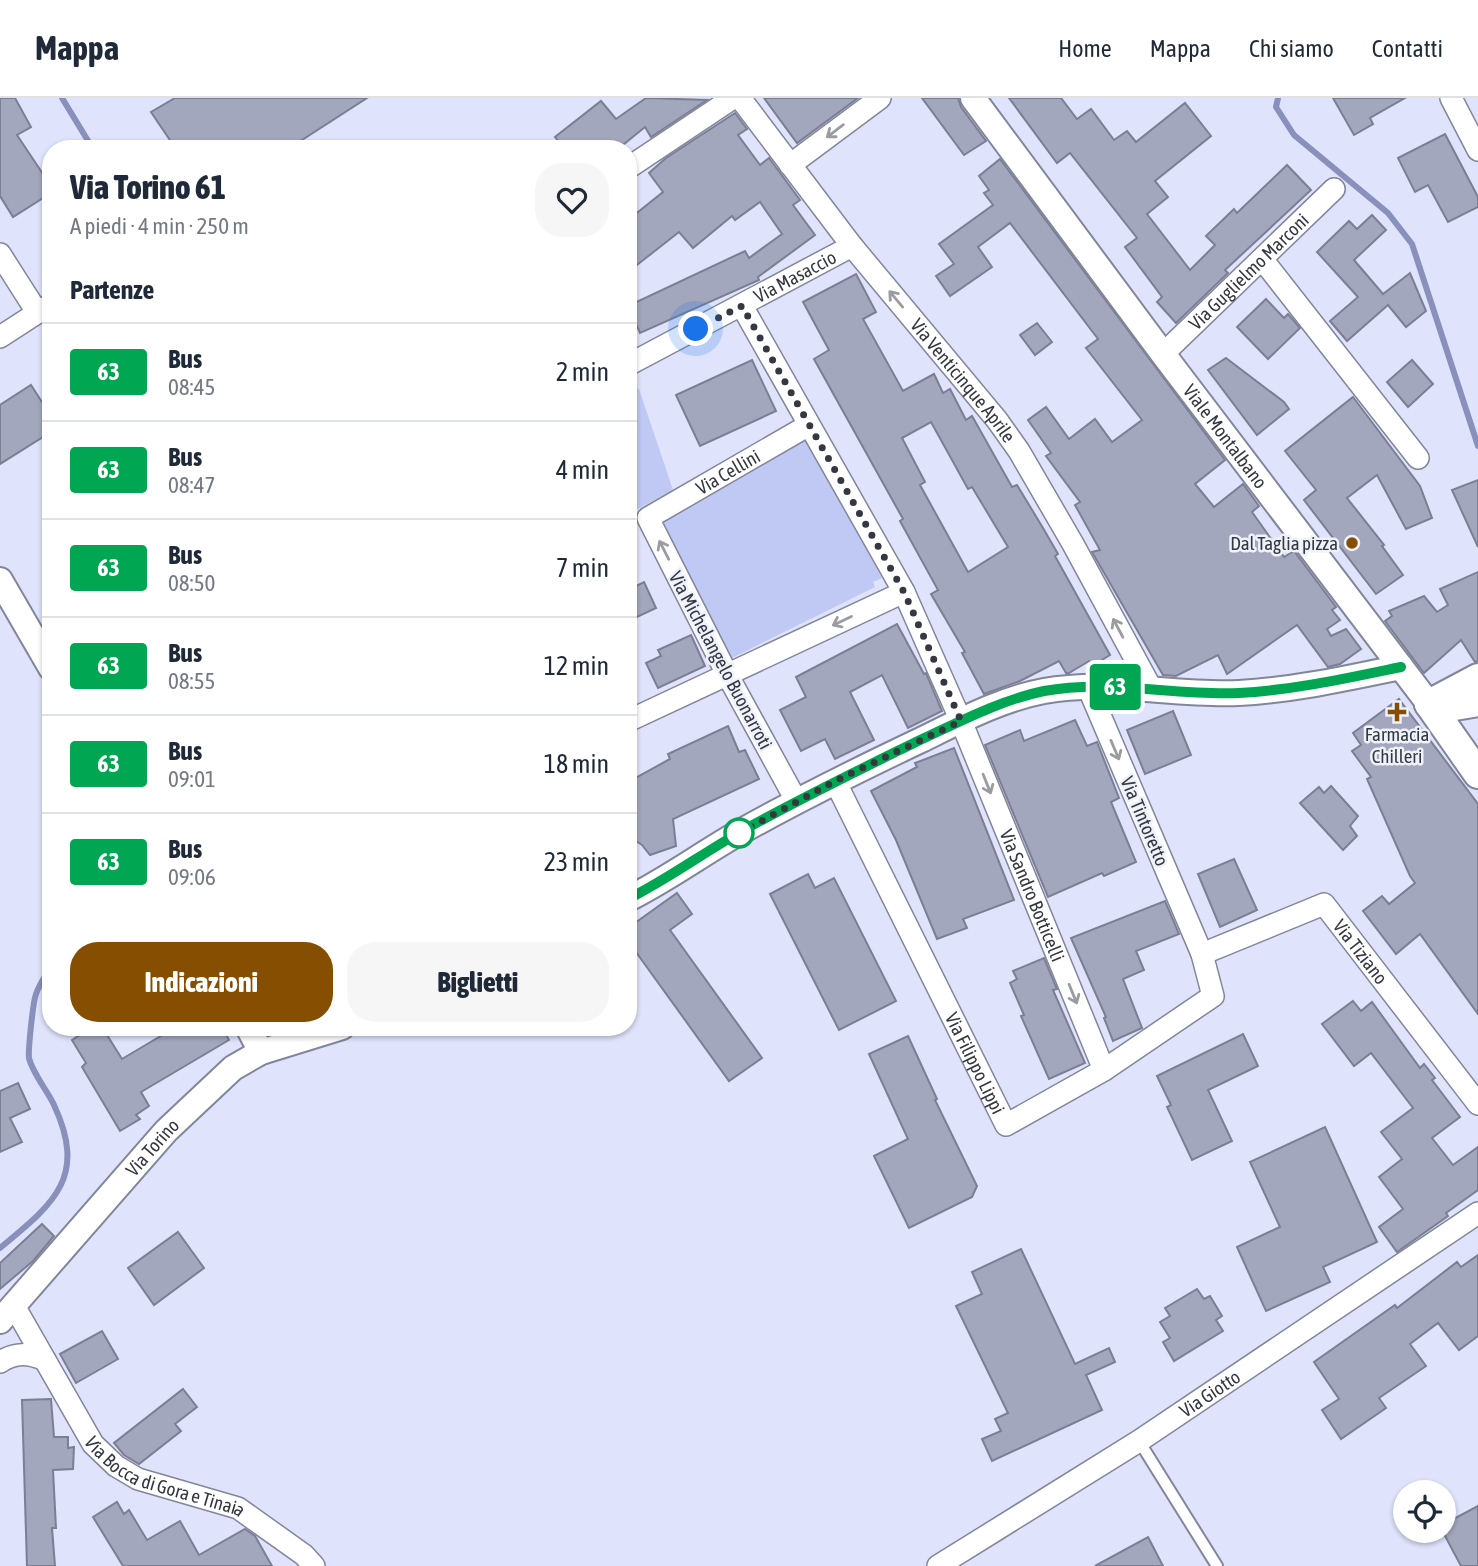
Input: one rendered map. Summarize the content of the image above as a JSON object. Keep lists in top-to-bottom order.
{
  "streets": {
    "main road": ["Viale Montalbano"],
    "street": [
      "Via Guglielmo Marconi",
      "Via Masaccio",
      "Via Venticinque Aprile",
      "Via Cellini",
      "Via Michelangelo Buonarroti",
      "Via Tintoretto",
      "Via Sandro Botticelli",
      "Via Tiziano",
      "Via Filippo Lippi",
      "Via Torino",
      "Via Giotto",
      "Via Bocca di Gora e Tinaia"
    ]
  },
  "crossings": [
    ["Via Guglielmo Marconi", "Viale Montalbano"],
    ["Via Masaccio", "Via Venticinque Aprile"],
    ["Via Masaccio", "Via Sandro Botticelli"],
    ["Via Cellini", "Via Michelangelo Buonarroti"],
    ["Via Cellini", "Via Sandro Botticelli"],
    ["Via Tintoretto", "Via Tiziano"],
    ["Via Tintoretto", "Via Filippo Lippi"],
    ["Via Sandro Botticelli", "Via Filippo Lippi"],
    ["Via Tiziano", "Via Filippo Lippi"],
    ["Via Torino", "Via Bocca di Gora e Tinaia"]
  ],
  "one_way": [
    "Via Venticinque Aprile",
    "Via Michelangelo Buonarroti",
    "Via Tintoretto",
    "Via Sandro Botticelli"
  ],
  "places": {
    "other": ["Dal Taglia pizza"],
    "health": ["Farmacia Chilleri"]
  },
  "lines": ["bus line 63"],
  "page": {
    "header": "Mappa",
    "nav": [
      "Home",
      "Mappa",
      "Chi siamo",
      "Contatti"
    ],
    "on_map": "63",
    "heading": [
      ["Via Torino 61", "A piedi · 4 min · 250 m"],
      "Partenze"
    ],
    "list": [
      {
        "mark": "63",
        "name": "Bus",
        "note": "08:45",
        "value": "2 min"
      },
      {
        "mark": "63",
        "name": "Bus",
        "note": "08:47",
        "value": "4 min"
      },
      {
        "mark": "63",
        "name": "Bus",
        "note": "08:50",
        "value": "7 min"
      },
      {
        "mark": "63",
        "name": "Bus",
        "note": "08:55",
        "value": "12 min"
      },
      {
        "mark": "63",
        "name": "Bus",
        "note": "09:01",
        "value": "18 min"
      },
      {
        "mark": "63",
        "name": "Bus",
        "note": "09:06",
        "value": "23 min"
      }
    ],
    "buttons": ["Indicazioni", "Biglietti"]
  }
}
